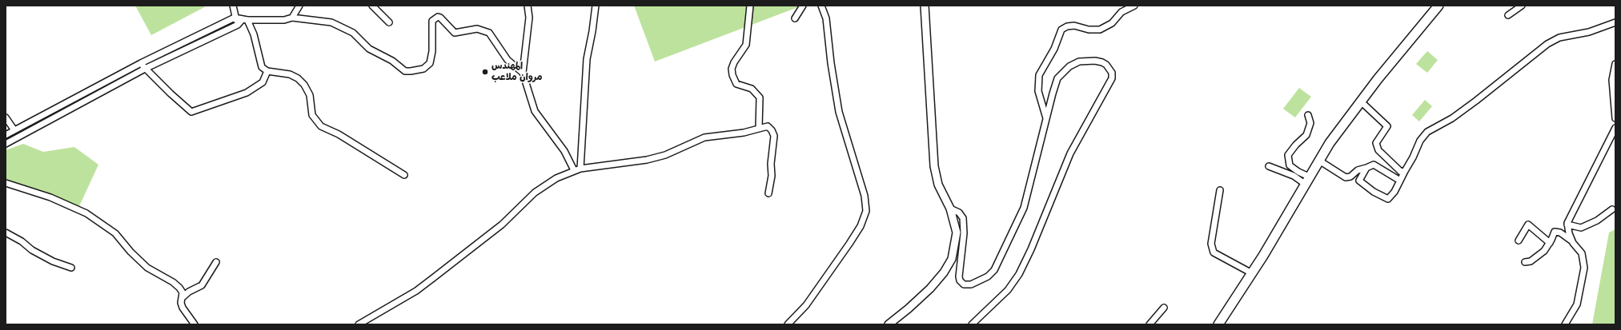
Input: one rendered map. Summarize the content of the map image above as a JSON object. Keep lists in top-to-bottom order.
{
  "places": ["المهندس مروان ملاعب"]
}
